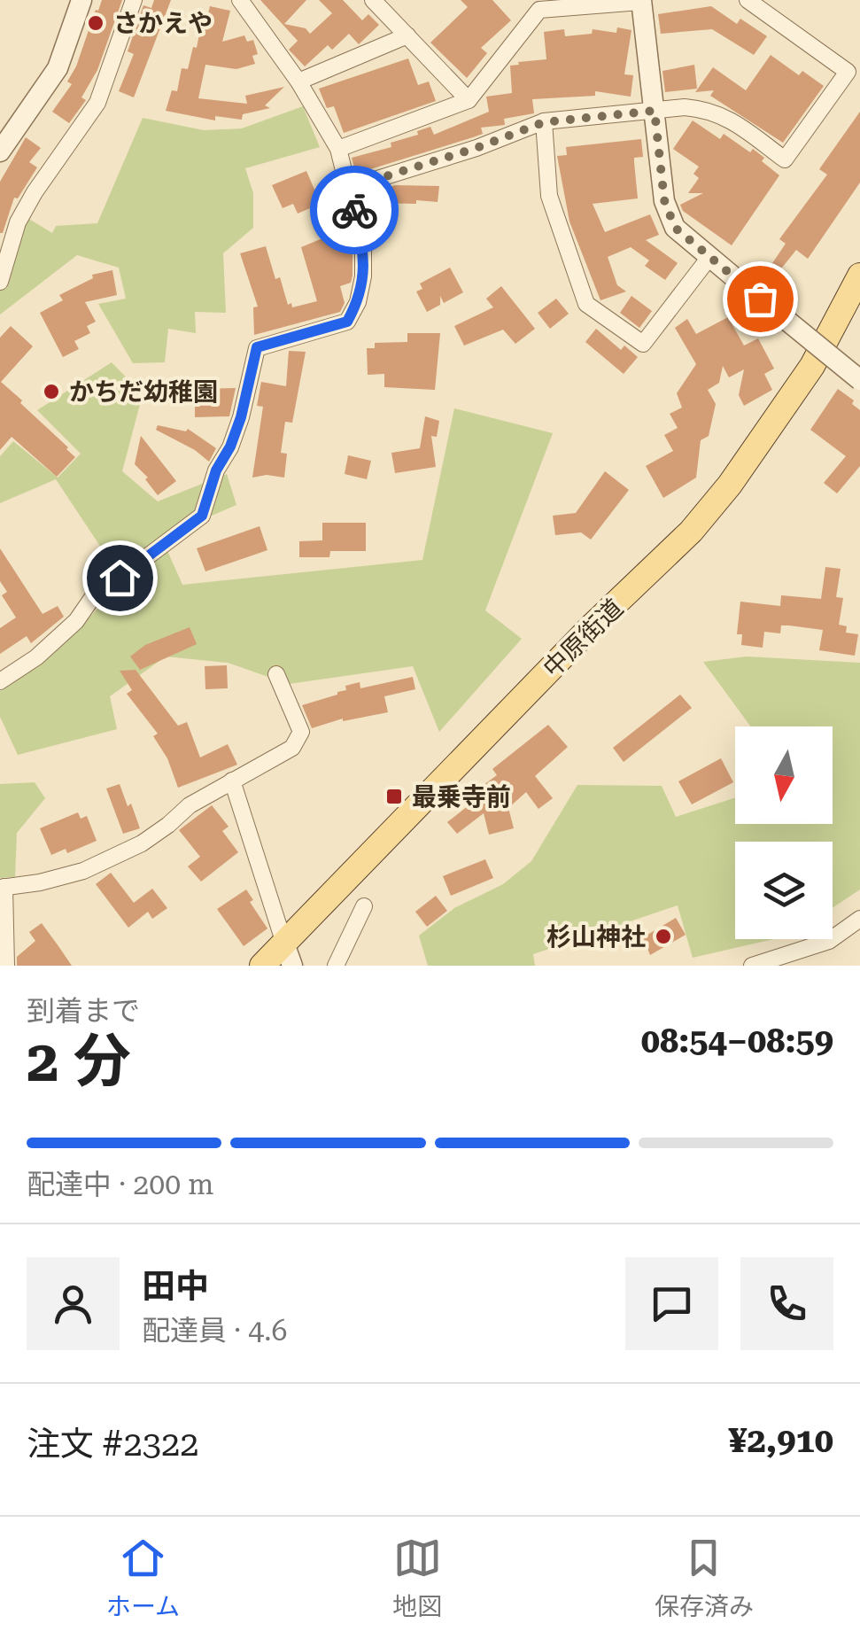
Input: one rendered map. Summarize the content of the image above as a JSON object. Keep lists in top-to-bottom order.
{
  "streets": {
    "main road": ["中原街道"]
  },
  "places": {
    "other": ["さかえや", "かちだ幼稚園", "杉山神社"],
    "transit": ["最乗寺前"]
  },
  "north": "bottom",
  "page": {
    "heading": ["2 分", "到着まで", "08:54–08:59"],
    "panel": [
      "田中",
      "配達員 · 4.6",
      "注文 #2322",
      "¥2,910"
    ],
    "bar": "配達中 · 200 m",
    "tabs": ["ホーム", "地図", "保存済み"]
  }
}
